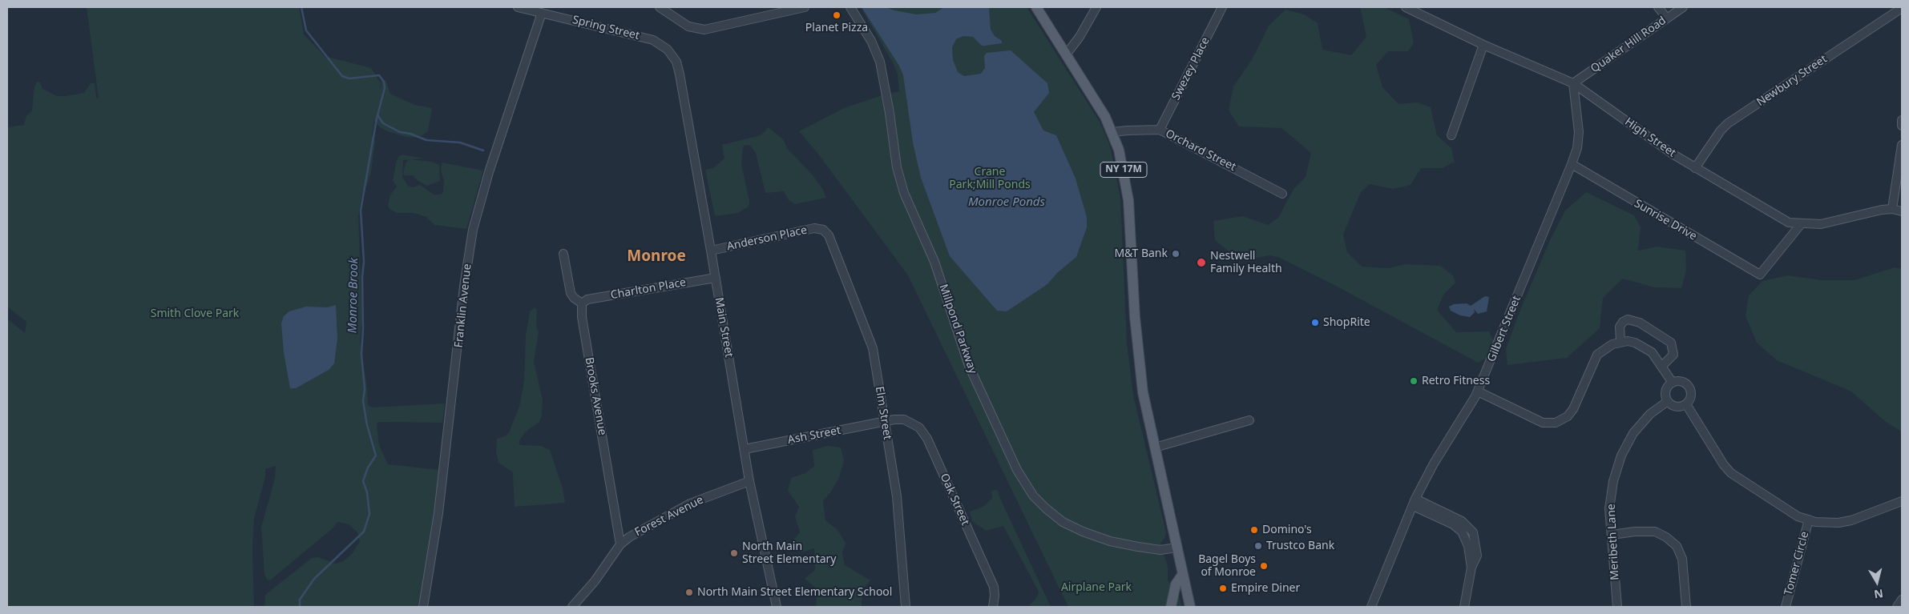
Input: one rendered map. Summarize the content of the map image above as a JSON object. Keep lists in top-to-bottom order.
{
  "streets": {
    "main road": ["NY 17M"],
    "street": [
      "Spring Street",
      "Quaker Hill Road",
      "Swezey Place",
      "Newbury Street",
      "High Street",
      "Orchard Street",
      "Sunrise Drive",
      "Anderson Place",
      "Charlton Place",
      "Franklin Avenue",
      "Main Street",
      "Millpond Parkway",
      "Gilbert Street",
      "Brooks Avenue",
      "Elm Street",
      "Ash Street",
      "Oak Street",
      "Forest Avenue",
      "Meribeth Lane",
      "Tomer Circle"
    ]
  },
  "crossings": [
    ["Spring Street", "Franklin Avenue"],
    ["Spring Street", "Main Street"],
    ["Quaker Hill Road", "High Street"],
    ["Quaker Hill Road", "Gilbert Street"],
    ["Swezey Place", "Orchard Street"],
    ["Newbury Street", "High Street"],
    ["High Street", "Sunrise Drive"],
    ["High Street", "Gilbert Street"],
    ["Orchard Street", "NY 17M"],
    ["NY 17M", "Millpond Parkway"],
    ["Sunrise Drive", "Gilbert Street"],
    ["Anderson Place", "Main Street"],
    ["Anderson Place", "Elm Street"],
    ["Charlton Place", "Main Street"],
    ["Charlton Place", "Brooks Avenue"],
    ["Main Street", "Ash Street"],
    ["Main Street", "Forest Avenue"],
    ["Brooks Avenue", "Forest Avenue"],
    ["Elm Street", "Ash Street"],
    ["Elm Street", "Oak Street"],
    ["Ash Street", "Oak Street"]
  ],
  "districts": ["Monroe"],
  "water": ["Monroe Ponds", "Monroe Brook"],
  "parks": ["Crane Park;Mill Ponds", "Smith Clove Park", "Airplane Park"],
  "places": [
    "Planet Pizza",
    "M&T Bank",
    "Nestwell Family Health",
    "ShopRite",
    "Retro Fitness",
    "Domino's",
    "Trustco Bank",
    "North Main Street Elementary",
    "Bagel Boys of Monroe",
    "Empire Diner",
    "North Main Street Elementary School"
  ],
  "north": "bottom"
}
